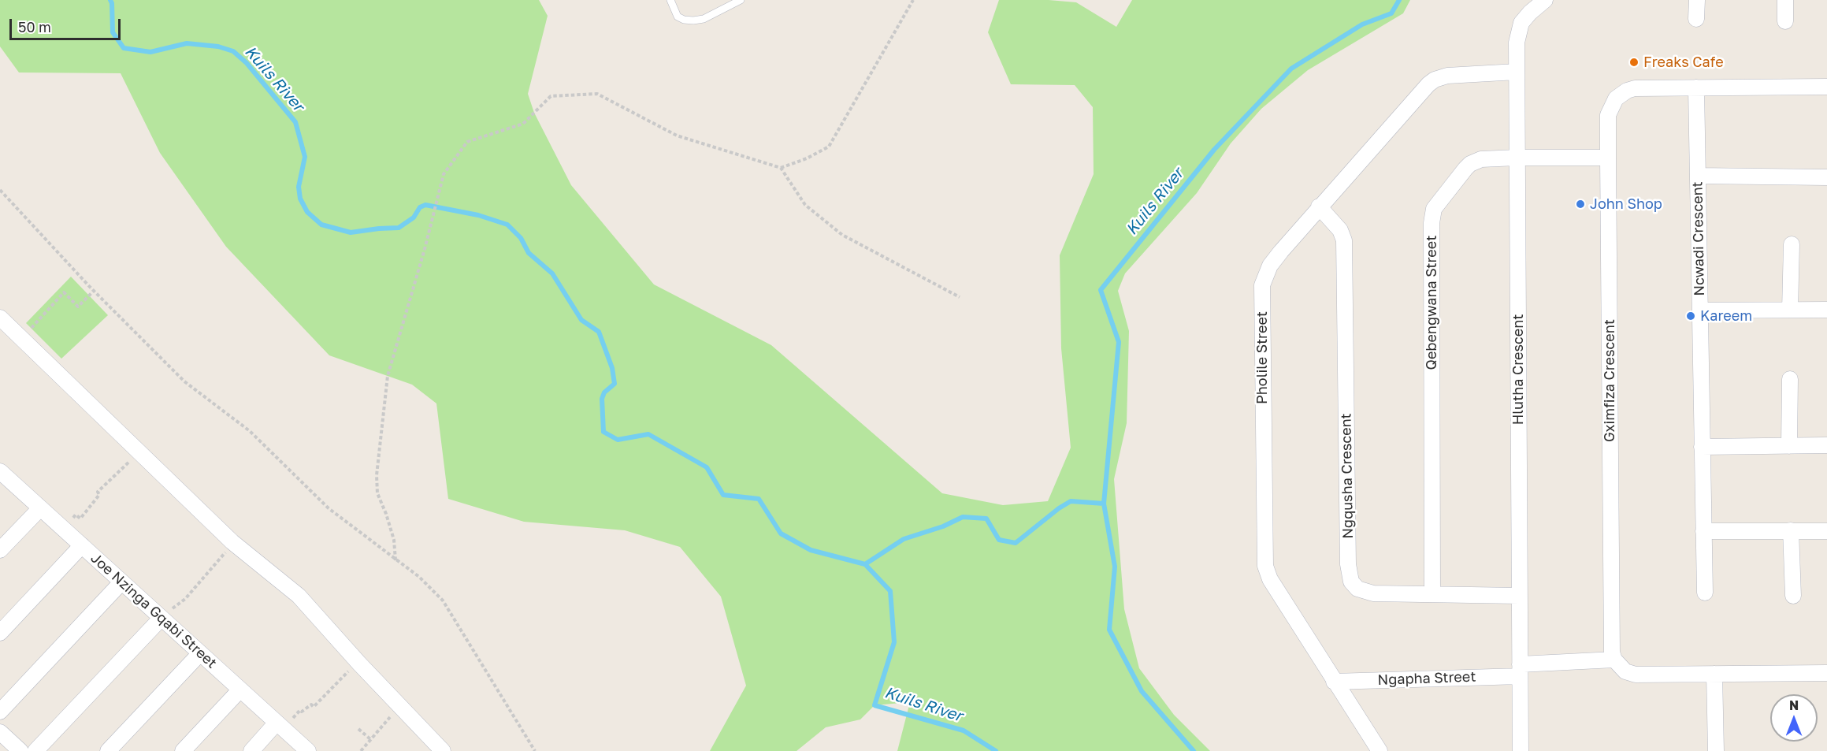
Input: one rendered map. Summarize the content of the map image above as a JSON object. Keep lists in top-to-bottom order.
{
  "streets": {
    "street": [
      "Ncwadi Crescent",
      "Qebengwana Street",
      "Pholile Street",
      "Hlutha Crescent",
      "Gximfiza Crescent",
      "Ngqusha Crescent",
      "Joe Nzinga Gqabi Street",
      "Ngapha Street"
    ]
  },
  "crossings": [
    ["Ncwadi Crescent", "Gximfiza Crescent"],
    ["Qebengwana Street", "Hlutha Crescent"],
    ["Qebengwana Street", "Gximfiza Crescent"],
    ["Qebengwana Street", "Ngqusha Crescent"],
    ["Pholile Street", "Hlutha Crescent"],
    ["Pholile Street", "Ngqusha Crescent"],
    ["Pholile Street", "Ngapha Street"],
    ["Hlutha Crescent", "Ngqusha Crescent"],
    ["Hlutha Crescent", "Ngapha Street"],
    ["Gximfiza Crescent", "Ngapha Street"]
  ],
  "water": ["Kuils River"],
  "places": ["Freaks Cafe", "John Shop", "Kareem"],
  "scale_bar": "50 m",
  "north": "top"
}
